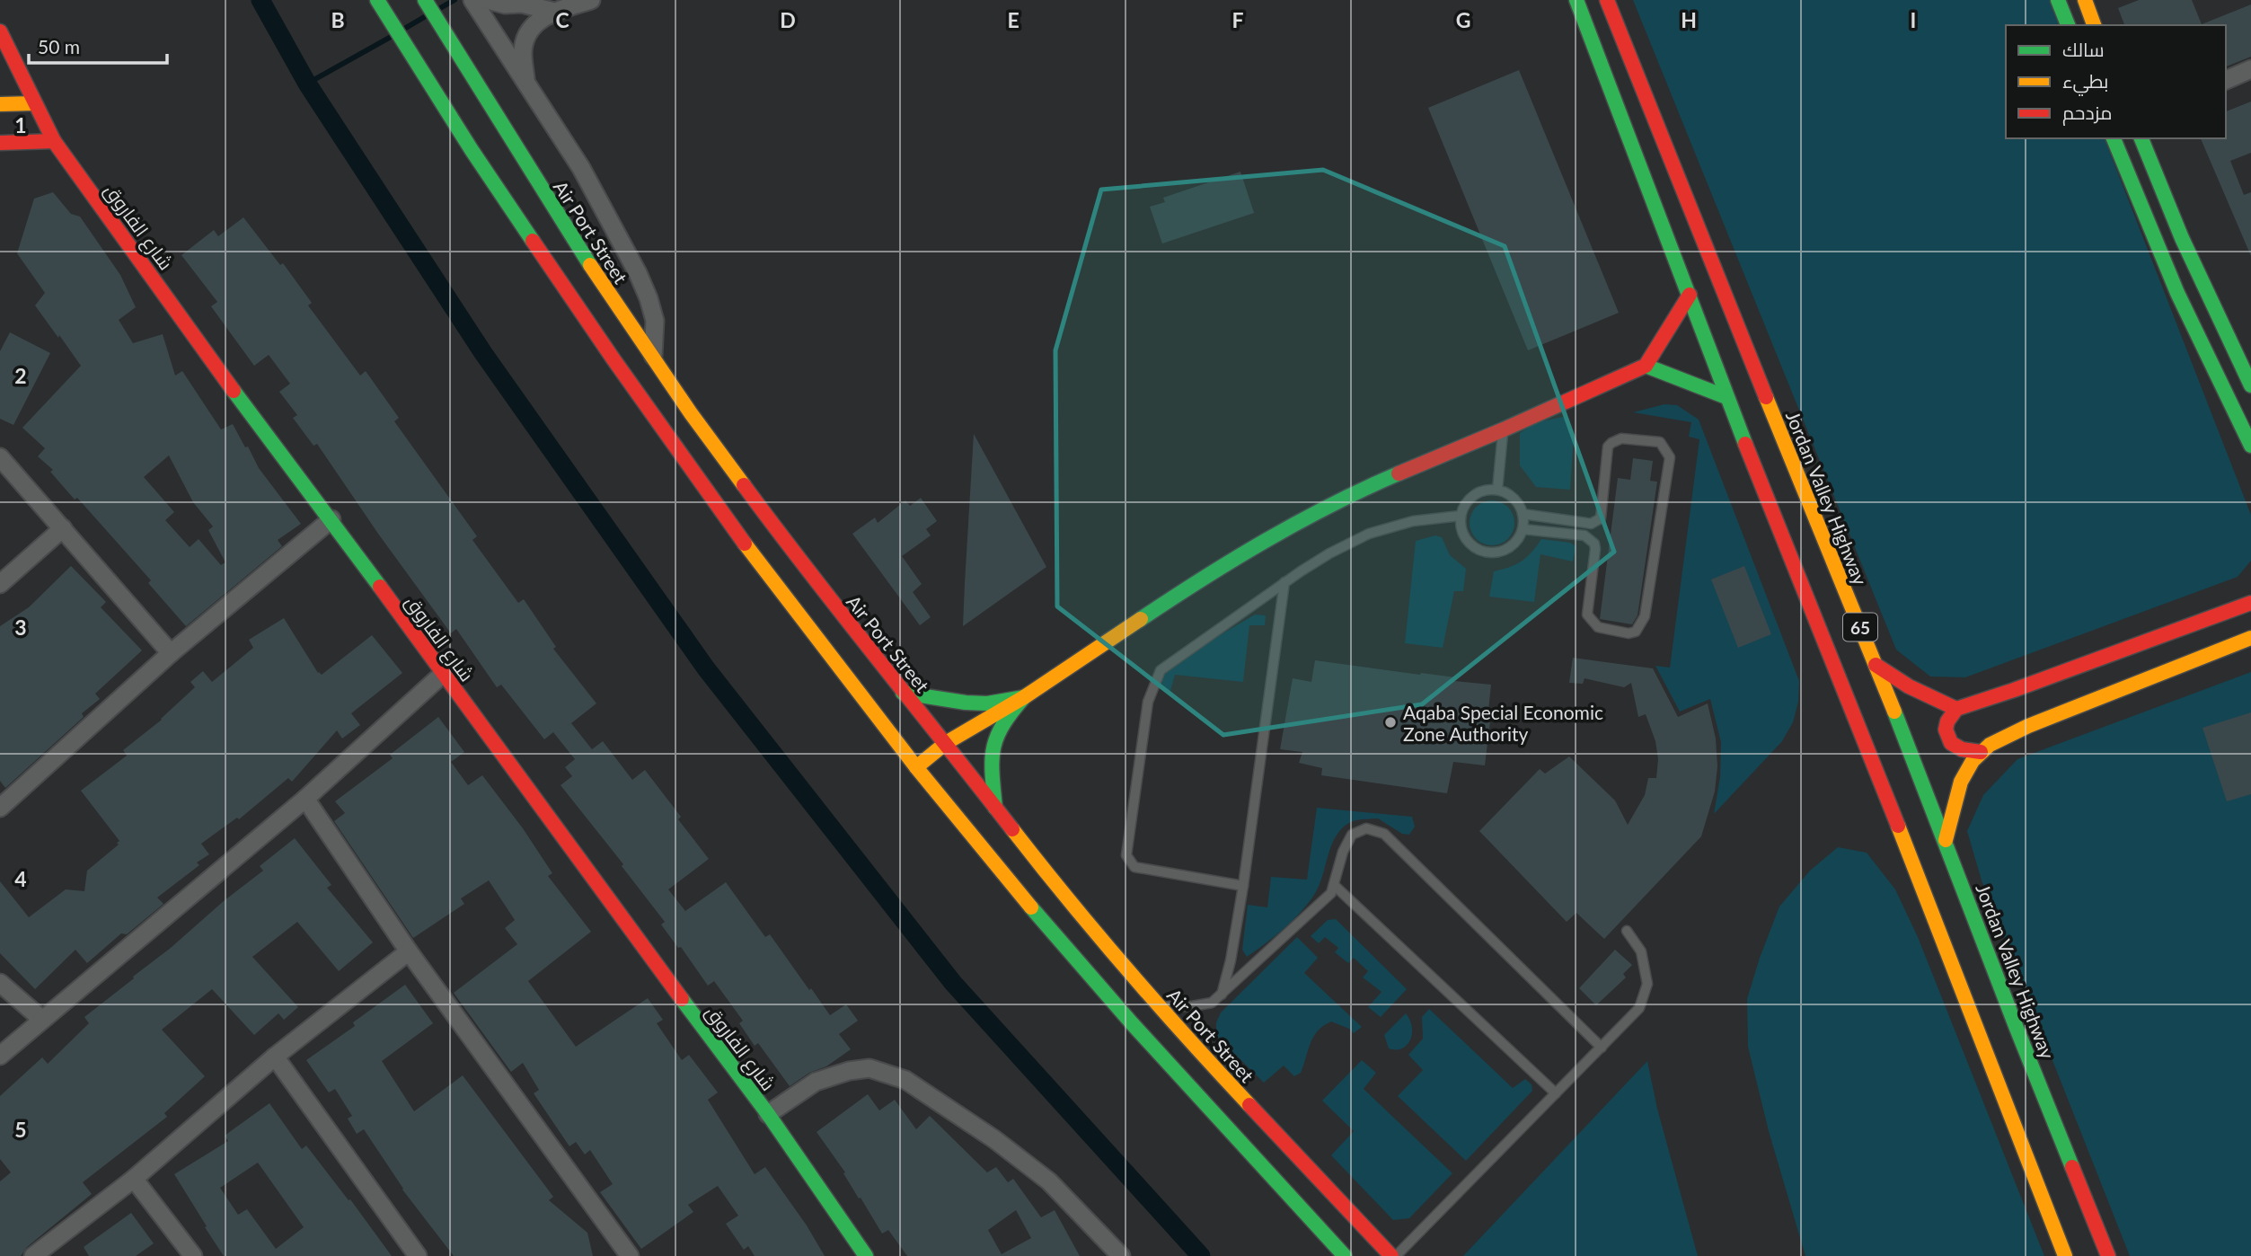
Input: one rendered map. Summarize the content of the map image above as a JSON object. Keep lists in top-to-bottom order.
{
  "streets": {
    "main road": [
      "شارع الفاروق",
      "Air Port Street",
      "Jordan Valley Highway",
      "65"
    ]
  },
  "places": ["Aqaba Special Economic Zone Authority"],
  "legend": ["سالك", "بطيء", "مزدحم"],
  "scale_bar": "50 m",
  "grid": {
    "columns": [
      "B",
      "C",
      "D",
      "E",
      "F",
      "G",
      "H",
      "I"
    ],
    "rows": [
      "1",
      "2",
      "3",
      "4",
      "5"
    ]
  }
}
